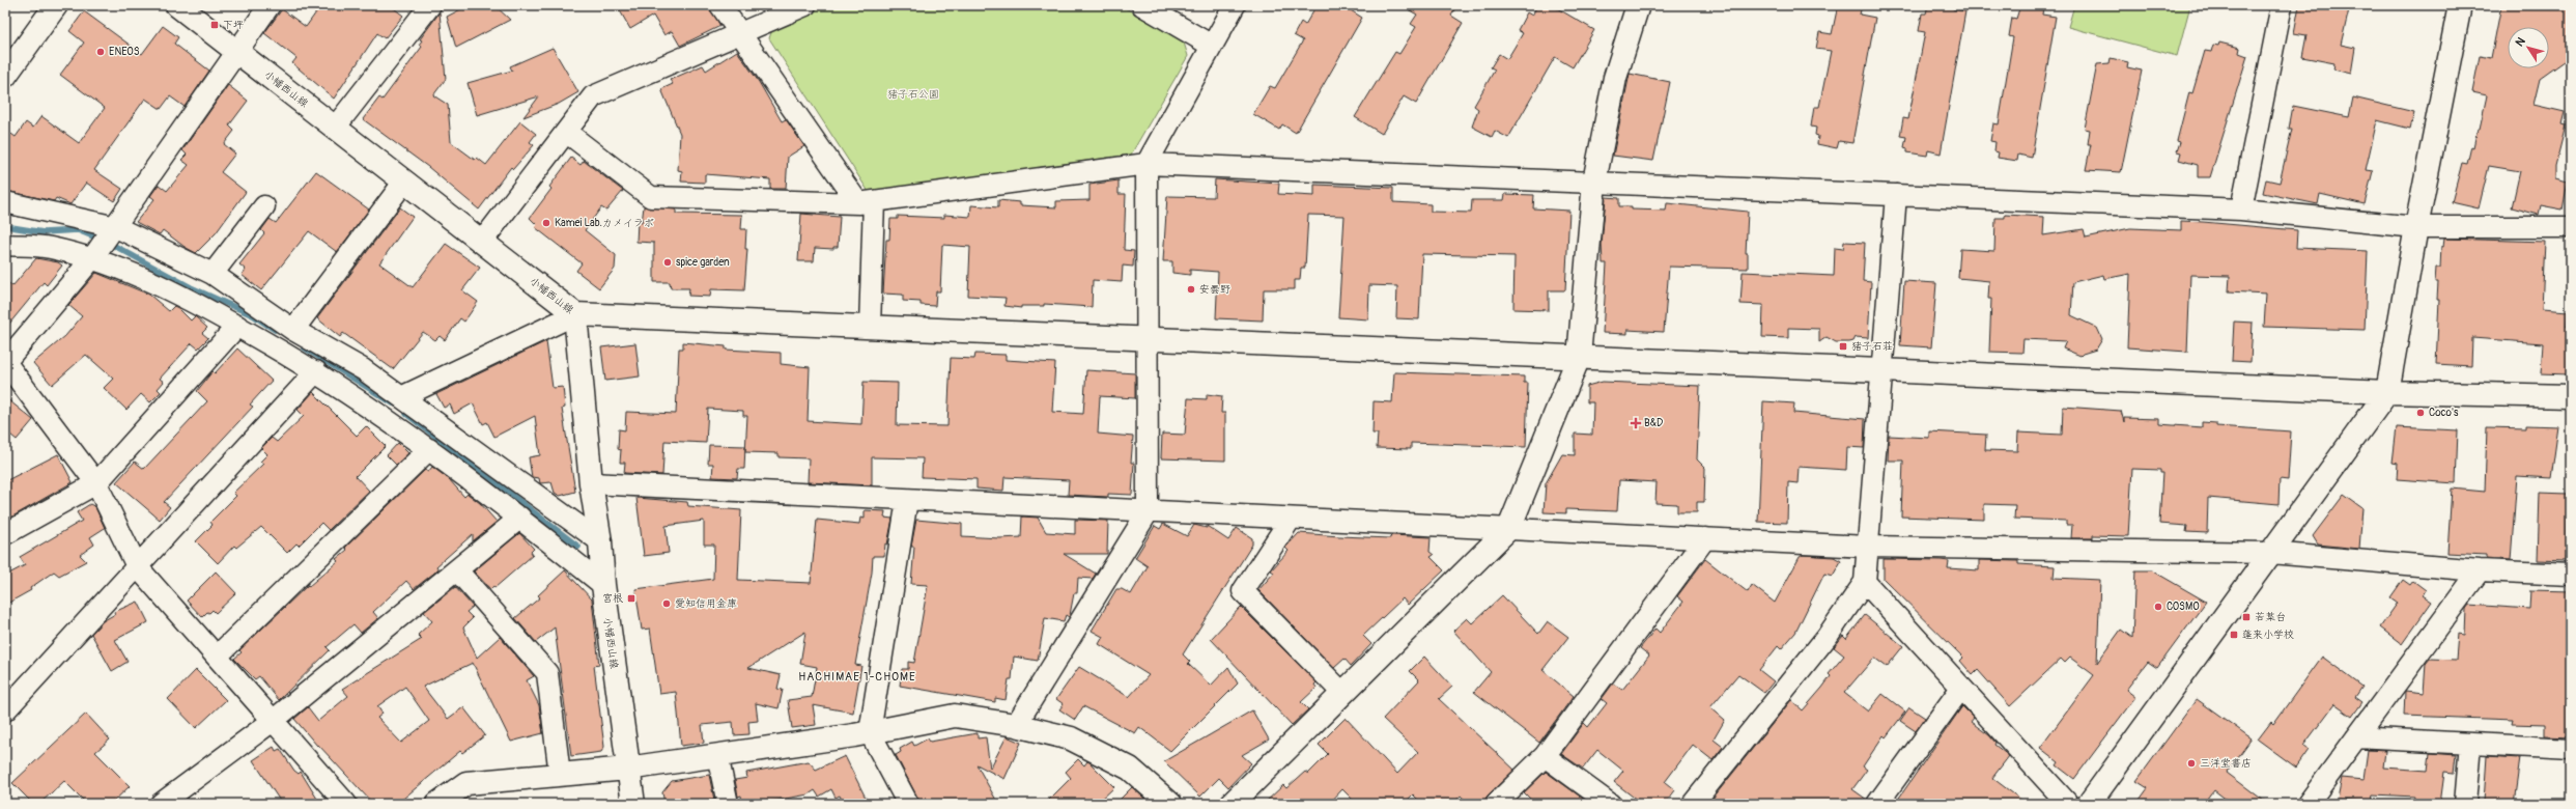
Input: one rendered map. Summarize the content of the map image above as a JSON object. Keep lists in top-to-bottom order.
{
  "streets": {
    "street": ["小幡西山線"]
  },
  "districts": ["HACHIMAE 1-CHOME"],
  "parks": ["猪子石公園"],
  "places": {
    "transit": [
      "下坪",
      "猪子石荘",
      "宮根",
      "若葉台",
      "蓬来小学校"
    ],
    "other": [
      "ENEOS",
      "Kamei Lab.カメイラボ",
      "spice garden",
      "安曇野",
      "Coco's",
      "愛知信用金庫",
      "COSMO",
      "三洋堂書店"
    ],
    "health": ["B&D"]
  },
  "north": "top left"
}
